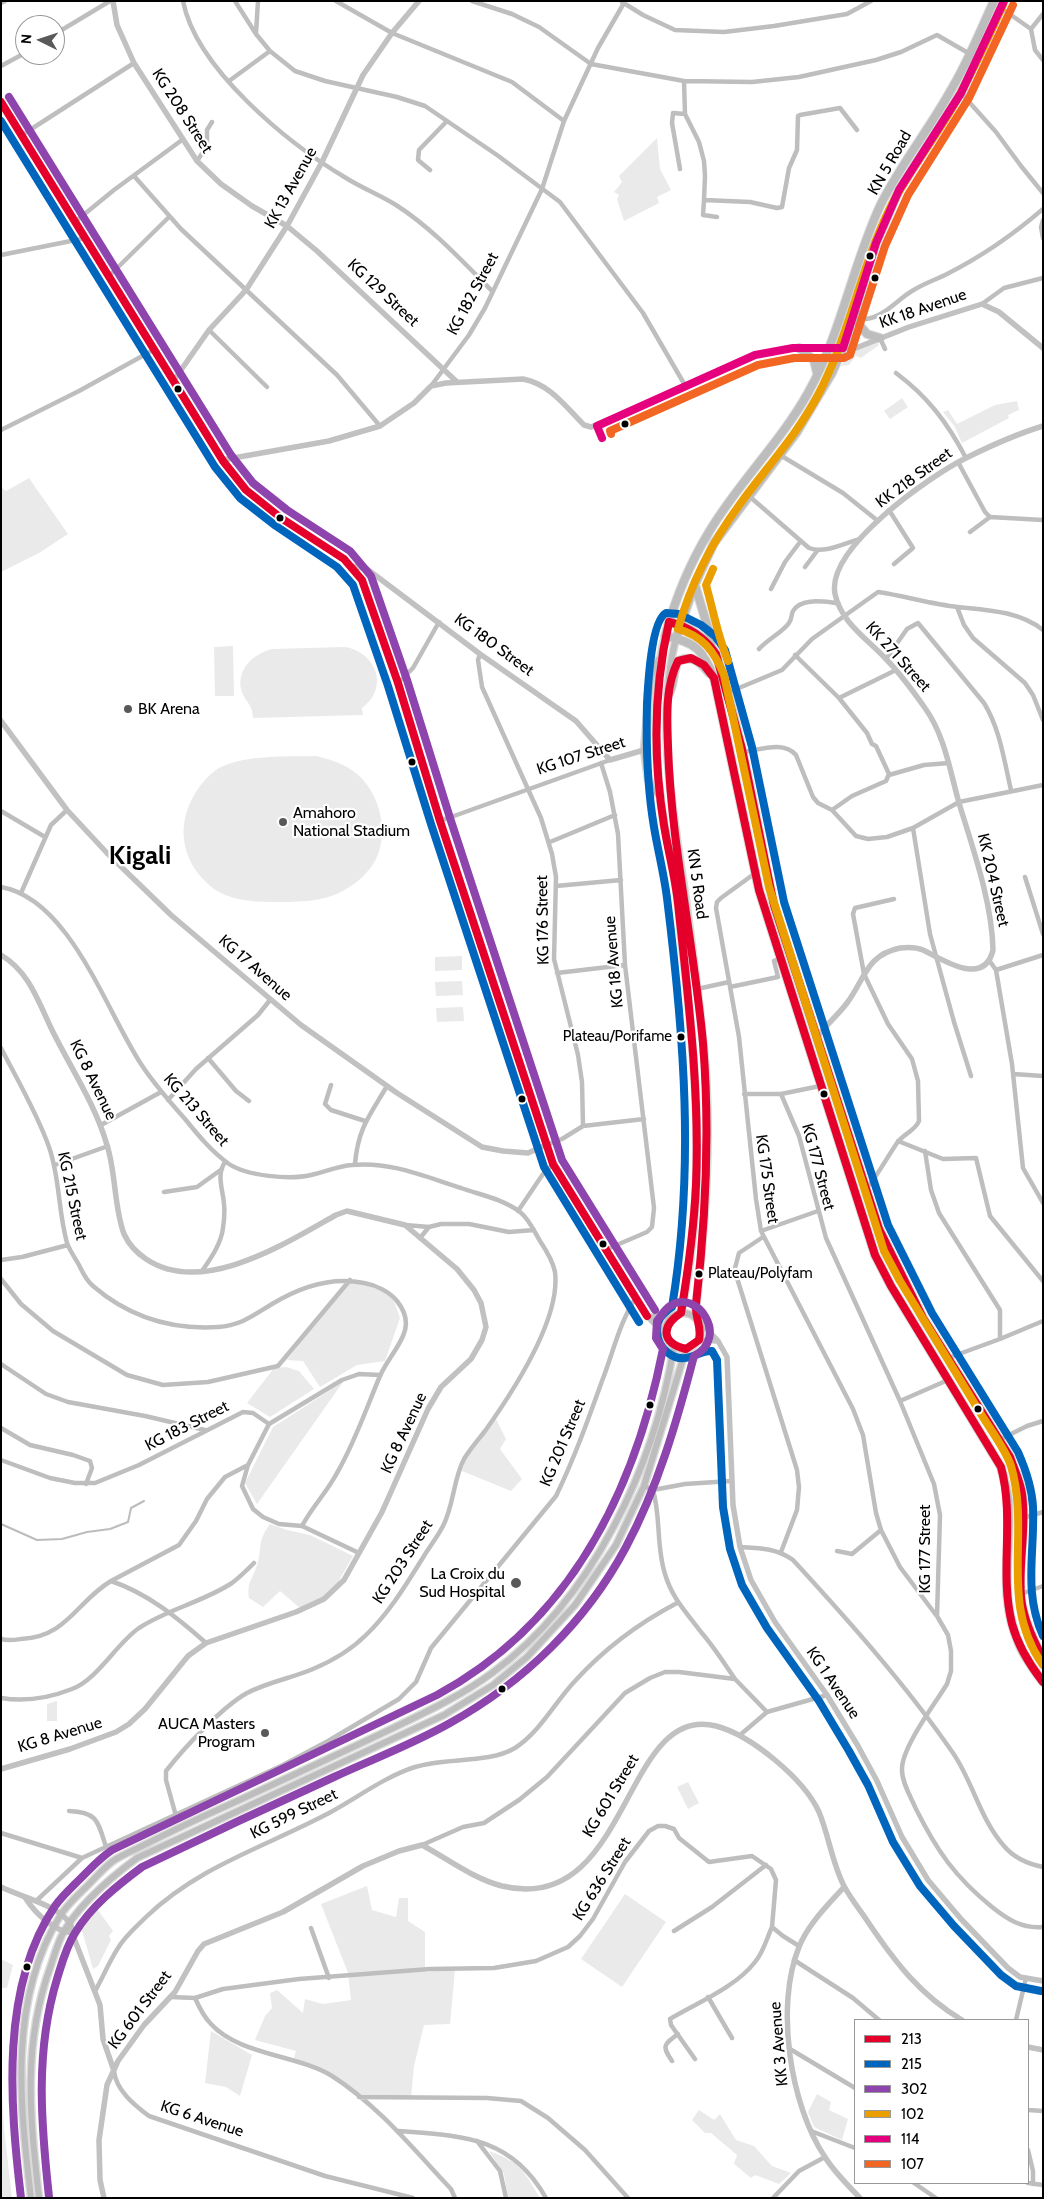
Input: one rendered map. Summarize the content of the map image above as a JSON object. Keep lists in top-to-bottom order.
{
  "streets": {
    "highway": ["KN 5 Road"],
    "street": [
      "KG 208 Street",
      "KK 13 Avenue",
      "KG 129 Street",
      "KG 182 Street",
      "KK 18 Avenue",
      "KK 218 Street",
      "KG 180 Street",
      "KK 271 Street",
      "KG 107 Street",
      "KK 204 Street",
      "KG 176 Street",
      "KG 18 Avenue",
      "KG 17 Avenue",
      "KG 8 Avenue",
      "KG 213 Street",
      "KG 177 Street",
      "KG 175 Street",
      "KG 215 Street",
      "KG 183 Street",
      "KG 201 Street",
      "KG 203 Street",
      "KG 1 Avenue",
      "KG 601 Street",
      "KG 599 Street",
      "KG 636 Street",
      "KK 3 Avenue",
      "KG 6 Avenue"
    ]
  },
  "crossings": [
    ["KG 208 Street", "KK 13 Avenue"],
    ["KG 208 Street", "KG 129 Street"],
    ["KN 5 Road", "KK 18 Avenue"],
    ["KN 5 Road", "KG 1 Avenue"],
    ["KK 13 Avenue", "KG 129 Street"],
    ["KG 129 Street", "KG 182 Street"],
    ["KG 129 Street", "KK 18 Avenue"],
    ["KK 218 Street", "KK 271 Street"],
    ["KG 180 Street", "KG 107 Street"],
    ["KG 180 Street", "KG 176 Street"],
    ["KK 271 Street", "KK 204 Street"],
    ["KG 107 Street", "KG 176 Street"],
    ["KG 107 Street", "KG 18 Avenue"],
    ["KG 213 Street", "KG 203 Street"],
    ["KG 177 Street", "KG 175 Street"],
    ["KG 201 Street", "KG 203 Street"],
    ["KG 601 Street", "KG 636 Street"],
    ["KG 601 Street", "KK 3 Avenue"],
    ["KG 601 Street", "KG 6 Avenue"],
    ["KG 599 Street", "KG 6 Avenue"]
  ],
  "districts": ["Kigali"],
  "places": [
    "BK Arena",
    "Amahoro National Stadium",
    "Plateau/Porifame",
    "Plateau/Polyfam",
    "La Croix du Sud Hospital",
    "AUCA Masters Program"
  ],
  "lines": [
    "transit line 114",
    "transit line 102",
    "transit line 107",
    "transit line 302",
    "transit line 213",
    "transit line 215"
  ],
  "legend": [
    "213",
    "215",
    "302",
    "102",
    "114",
    "107"
  ],
  "north": "left"
}
